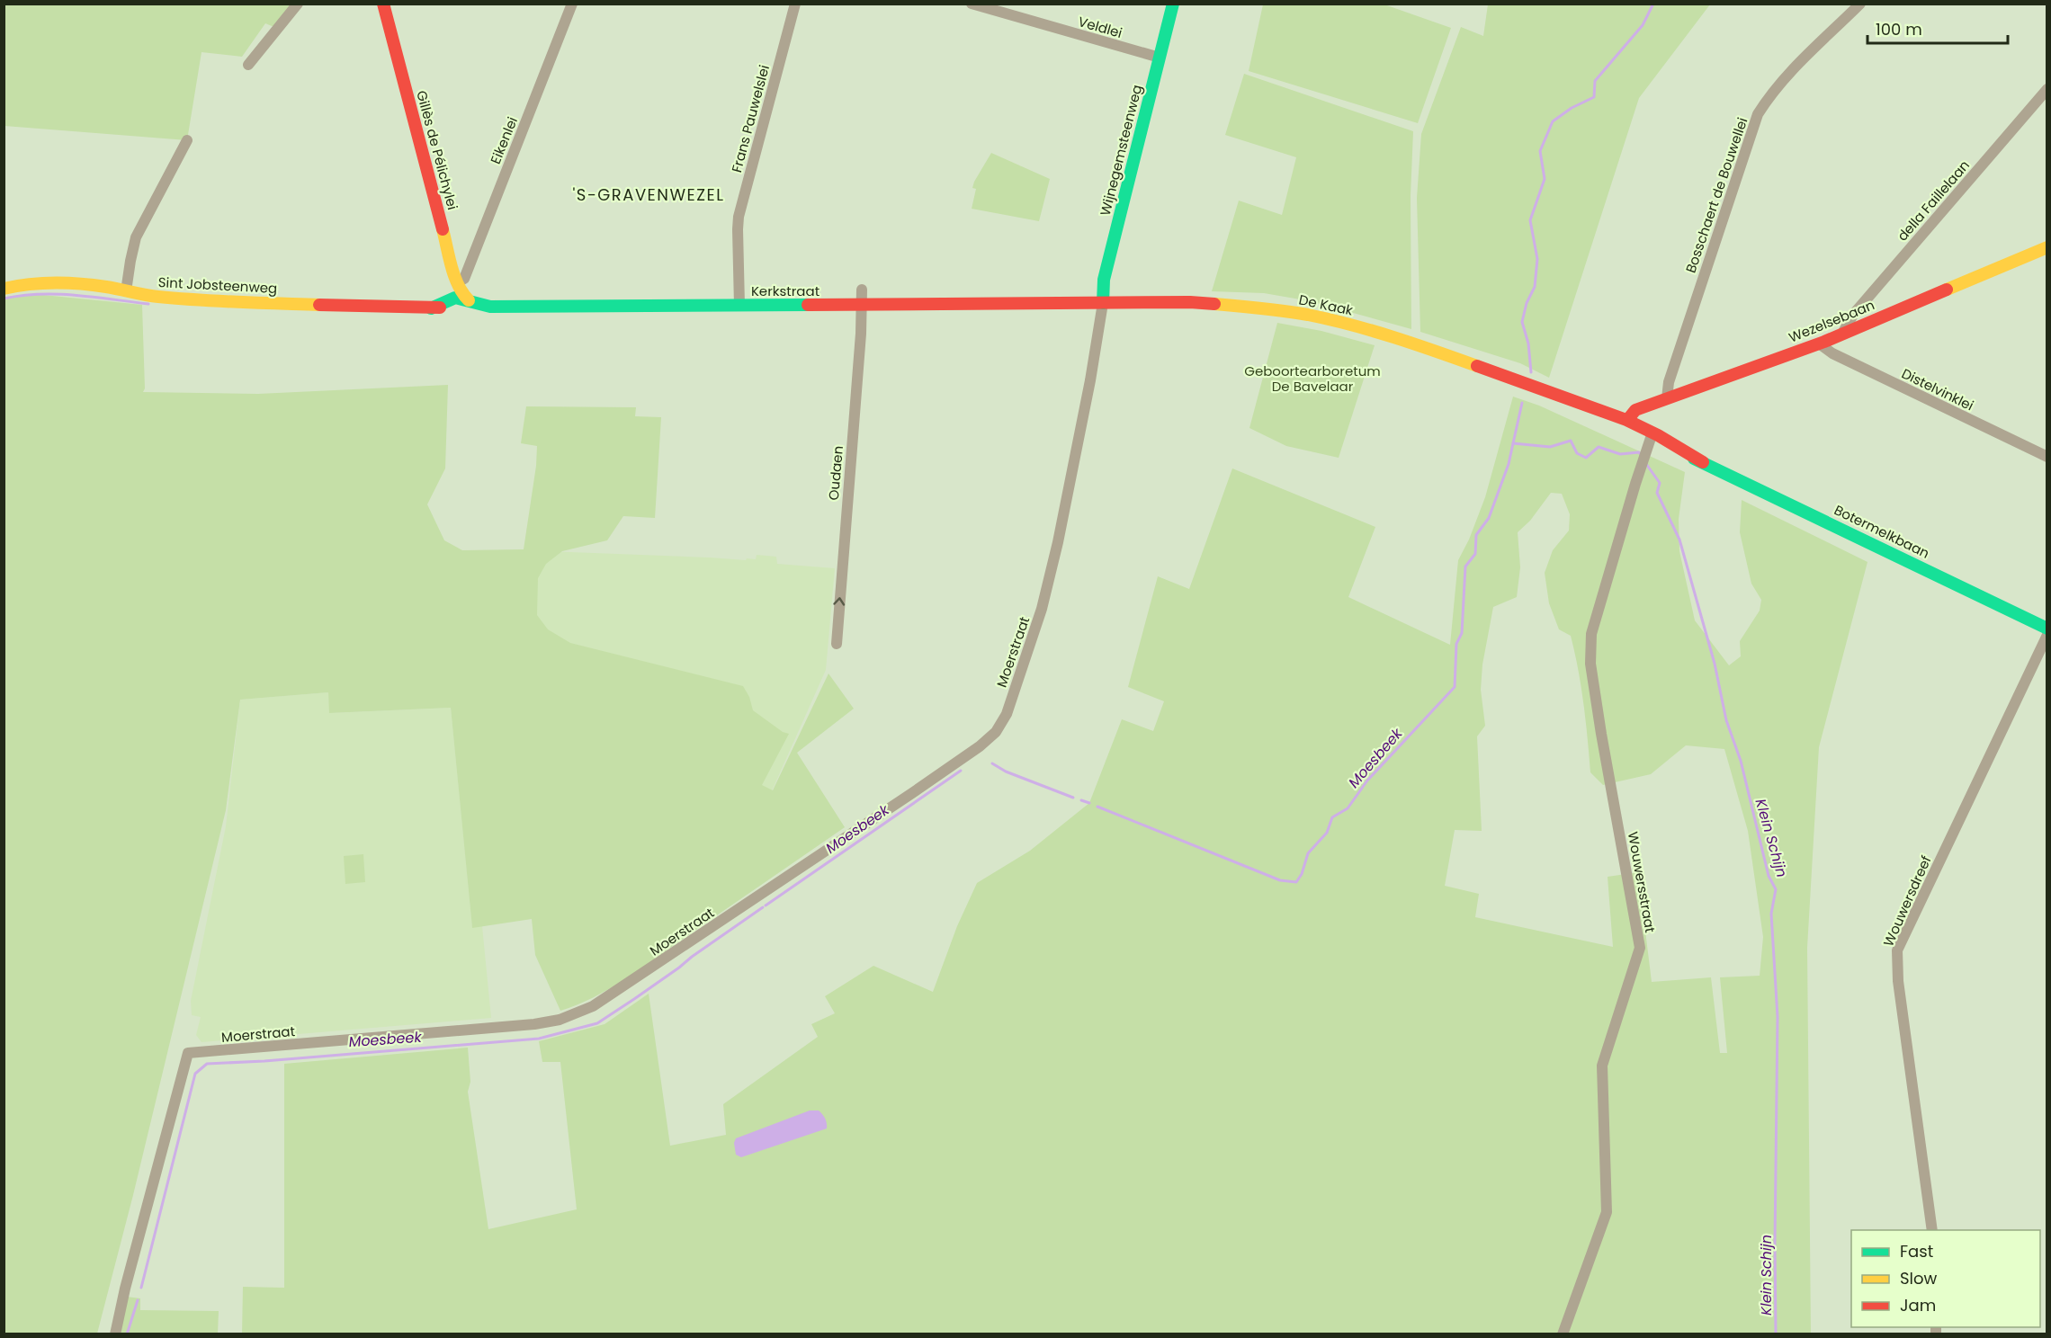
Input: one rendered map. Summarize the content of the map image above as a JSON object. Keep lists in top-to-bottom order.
{
  "streets": {
    "main road": [
      "Gillès de Pélichylei",
      "Wijnegemsteenweg",
      "Sint Jobsteenweg",
      "Kerkstraat",
      "De Kaak",
      "Wezelsebaan",
      "Botermelkbaan"
    ],
    "street": [
      "Veldlei",
      "Frans Pauwelslei",
      "Eikenlei",
      "Bosschaert de Bouwellei",
      "della Faillelaan",
      "Distelvinklei",
      "Oudaen",
      "Moerstraat",
      "Wouwersstraat",
      "Wouwersdreef"
    ]
  },
  "crossings": [
    ["Veldlei", "Wijnegemsteenweg"],
    ["Frans Pauwelslei", "Kerkstraat"],
    ["Eikenlei", "Gillès de Pélichylei"],
    ["Gillès de Pélichylei", "Sint Jobsteenweg"],
    ["Gillès de Pélichylei", "Kerkstraat"],
    ["Wijnegemsteenweg", "Kerkstraat"],
    ["Wijnegemsteenweg", "De Kaak"],
    ["Wijnegemsteenweg", "Moerstraat"],
    ["Bosschaert de Bouwellei", "Wezelsebaan"],
    ["della Faillelaan", "Wezelsebaan"],
    ["Sint Jobsteenweg", "Kerkstraat"],
    ["Kerkstraat", "De Kaak"],
    ["Kerkstraat", "Oudaen"],
    ["Kerkstraat", "Moerstraat"],
    ["De Kaak", "Botermelkbaan"],
    ["De Kaak", "Moerstraat"],
    ["Wezelsebaan", "Distelvinklei"],
    ["Wezelsebaan", "Botermelkbaan"],
    ["Botermelkbaan", "Wouwersstraat"]
  ],
  "one_way": ["Oudaen"],
  "districts": ["'S-GRAVENWEZEL"],
  "water": ["Moesbeek", "Klein Schijn"],
  "parks": ["Geboortearboretum De Bavelaar"],
  "legend": ["Fast", "Slow", "Jam"],
  "scale_bar": "100 m"
}
